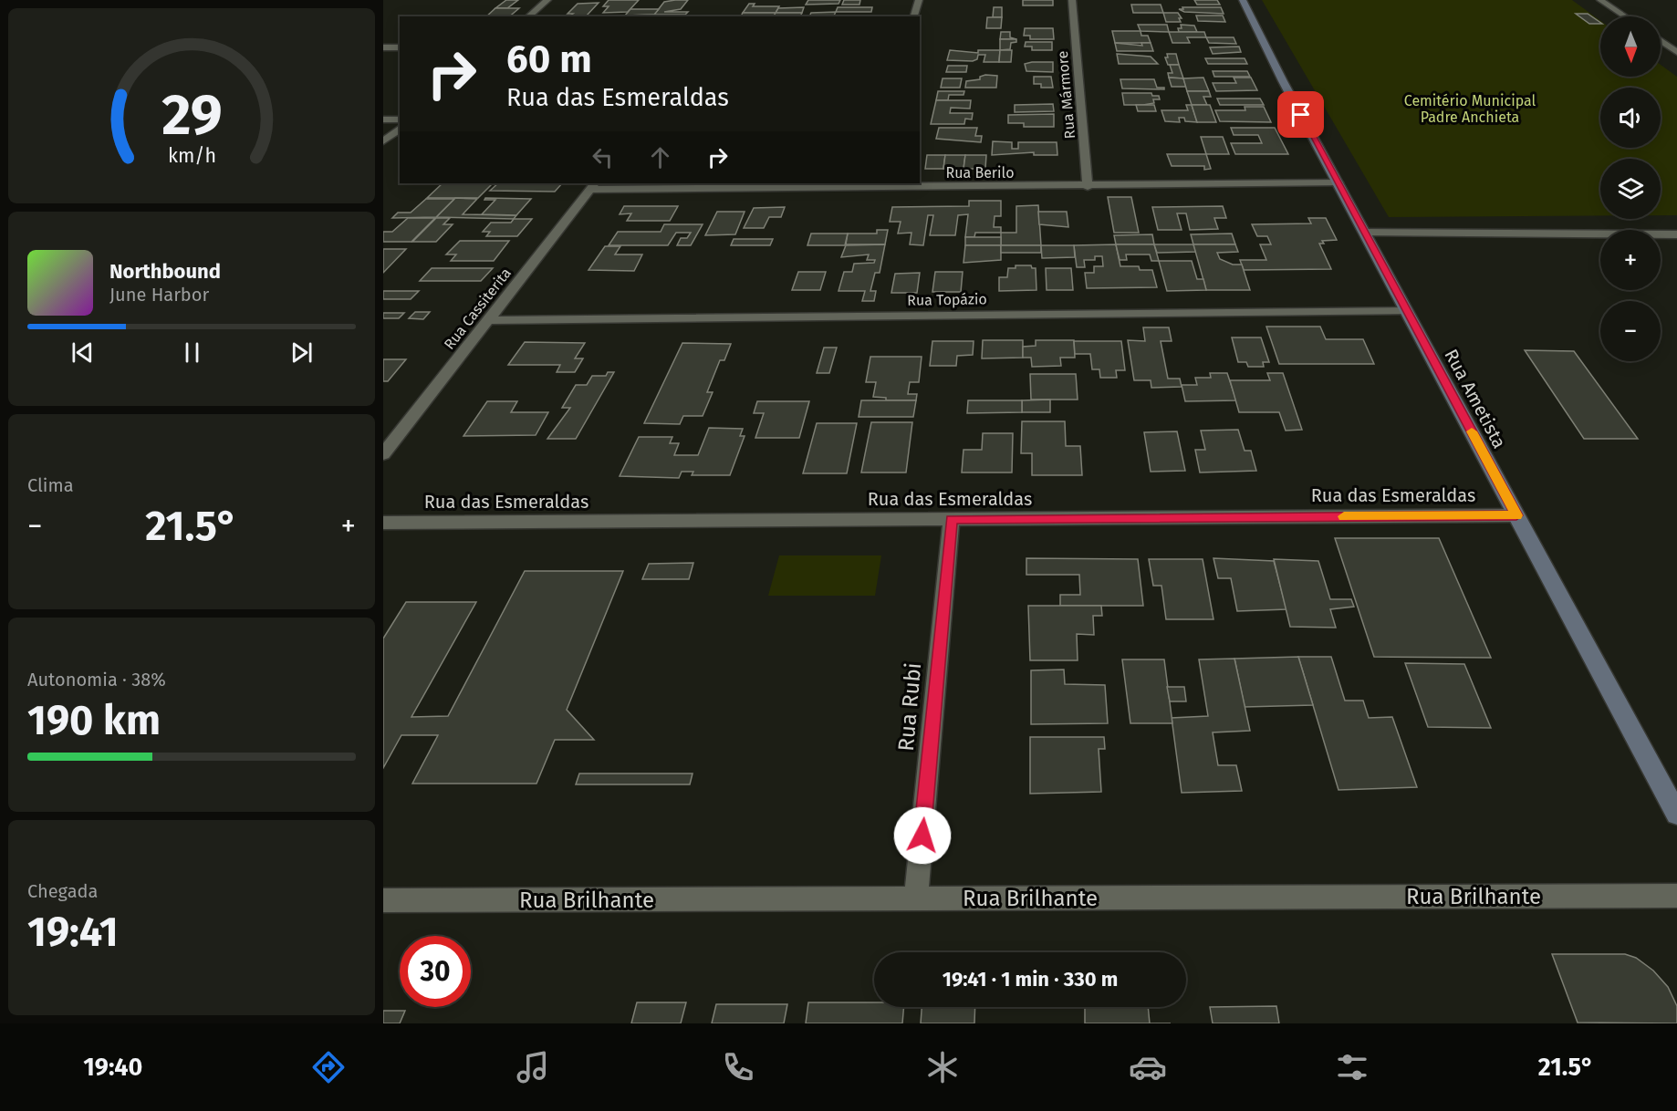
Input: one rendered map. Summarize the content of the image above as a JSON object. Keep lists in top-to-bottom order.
{
  "streets": {
    "street": [
      "Rua Mármore",
      "Rua Berilo",
      "Rua Topázio",
      "Rua Cassiterita",
      "Rua Ametista",
      "Rua das Esmeraldas",
      "Rua Rubi",
      "Rua Brilhante"
    ]
  },
  "crossings": [
    ["Rua Mármore", "Rua Berilo"],
    ["Rua Berilo", "Rua Cassiterita"],
    ["Rua Berilo", "Rua Ametista"],
    ["Rua Topázio", "Rua Cassiterita"],
    ["Rua Topázio", "Rua Ametista"],
    ["Rua Ametista", "Rua das Esmeraldas"],
    ["Rua das Esmeraldas", "Rua Rubi"],
    ["Rua Rubi", "Rua Brilhante"]
  ],
  "parks": ["Cemitério Municipal Padre Anchieta"],
  "north": "bottom",
  "page": {
    "map_buttons": ["+", "−"],
    "turn": ["60 m", "Rua das Esmeraldas"],
    "song": ["Northbound", "June Harbor"],
    "tile": [
      "Clima",
      ["Autonomia · 38%", "190 km"],
      ["Chegada", "19:41"]
    ],
    "heat": ["−", "21.5°", "+"],
    "limit": "30",
    "trip": "19:41 · 1 min · 330 m",
    "tabs": ["19:40", "21.5°"],
    "gauge": ["29", "km/h"]
  }
}
